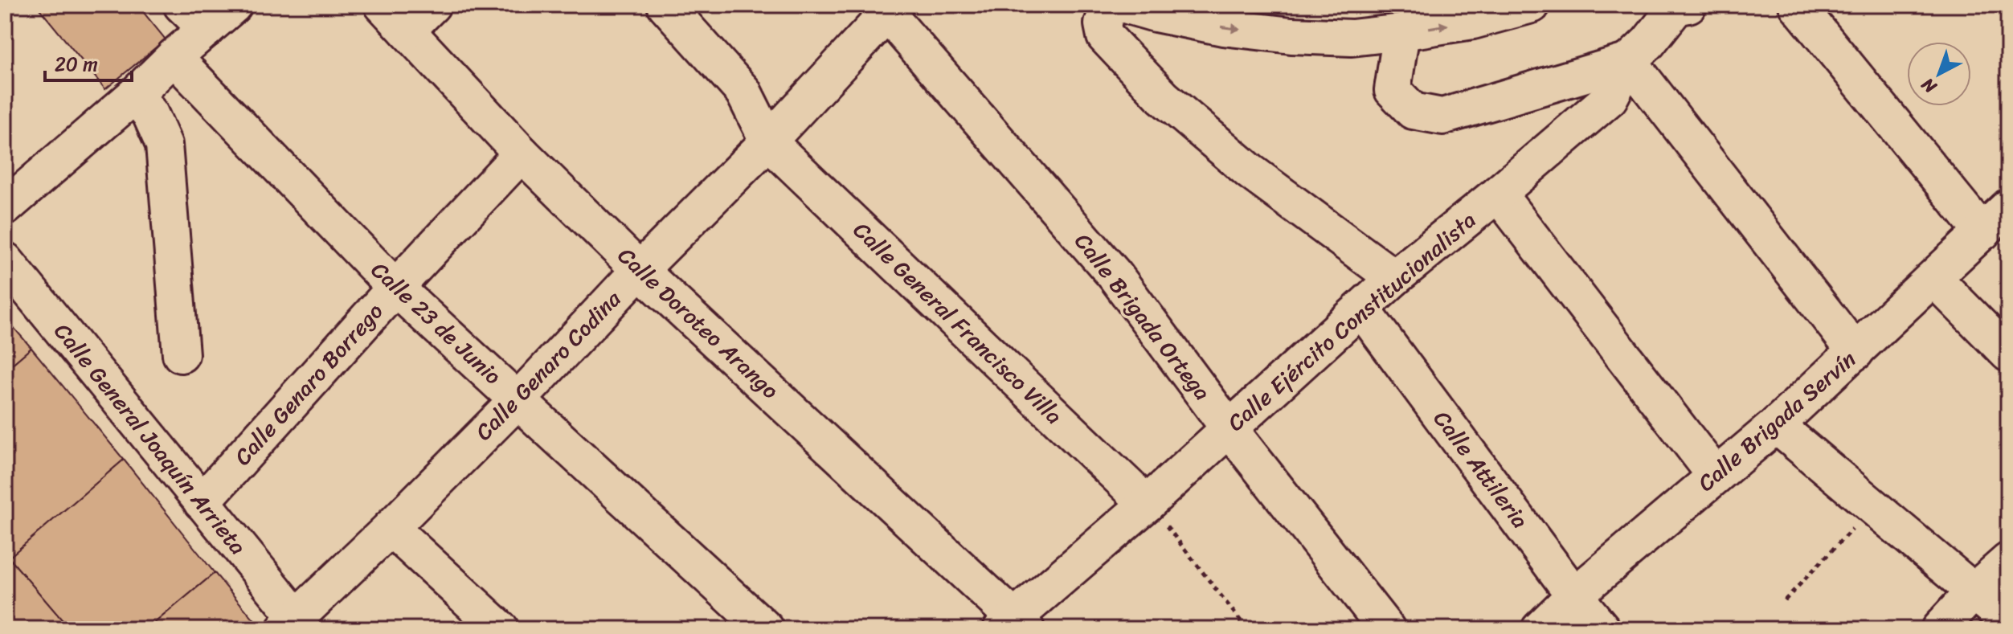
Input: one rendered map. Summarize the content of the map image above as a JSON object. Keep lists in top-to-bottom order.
{
  "streets": {
    "street": [
      "Calle Brigada Ortega",
      "Calle Ejército Constitucionalista",
      "Calle 23 de Junio",
      "Calle Doroteo Arango",
      "Calle General Francisco Villa",
      "Calle Genaro Codina",
      "Calle Genaro Borrego",
      "Calle Brigada Servín",
      "Calle General Joaquín Arrieta",
      "Calle Attileria"
    ]
  },
  "crossings": [
    ["Calle Brigada Ortega", "Calle Ejército Constitucionalista"],
    ["Calle Brigada Ortega", "Calle Genaro Codina"],
    ["Calle Ejército Constitucionalista", "Calle Doroteo Arango"],
    ["Calle Ejército Constitucionalista", "Calle General Francisco Villa"],
    ["Calle Ejército Constitucionalista", "Calle Attileria"],
    ["Calle 23 de Junio", "Calle Genaro Codina"],
    ["Calle 23 de Junio", "Calle Genaro Borrego"],
    ["Calle Doroteo Arango", "Calle Genaro Codina"],
    ["Calle Doroteo Arango", "Calle Genaro Borrego"],
    ["Calle General Francisco Villa", "Calle Genaro Codina"],
    ["Calle Genaro Codina", "Calle General Joaquín Arrieta"],
    ["Calle Genaro Borrego", "Calle General Joaquín Arrieta"],
    ["Calle Brigada Servín", "Calle Attileria"]
  ],
  "scale_bar": "20 m",
  "north": "bottom left"
}
